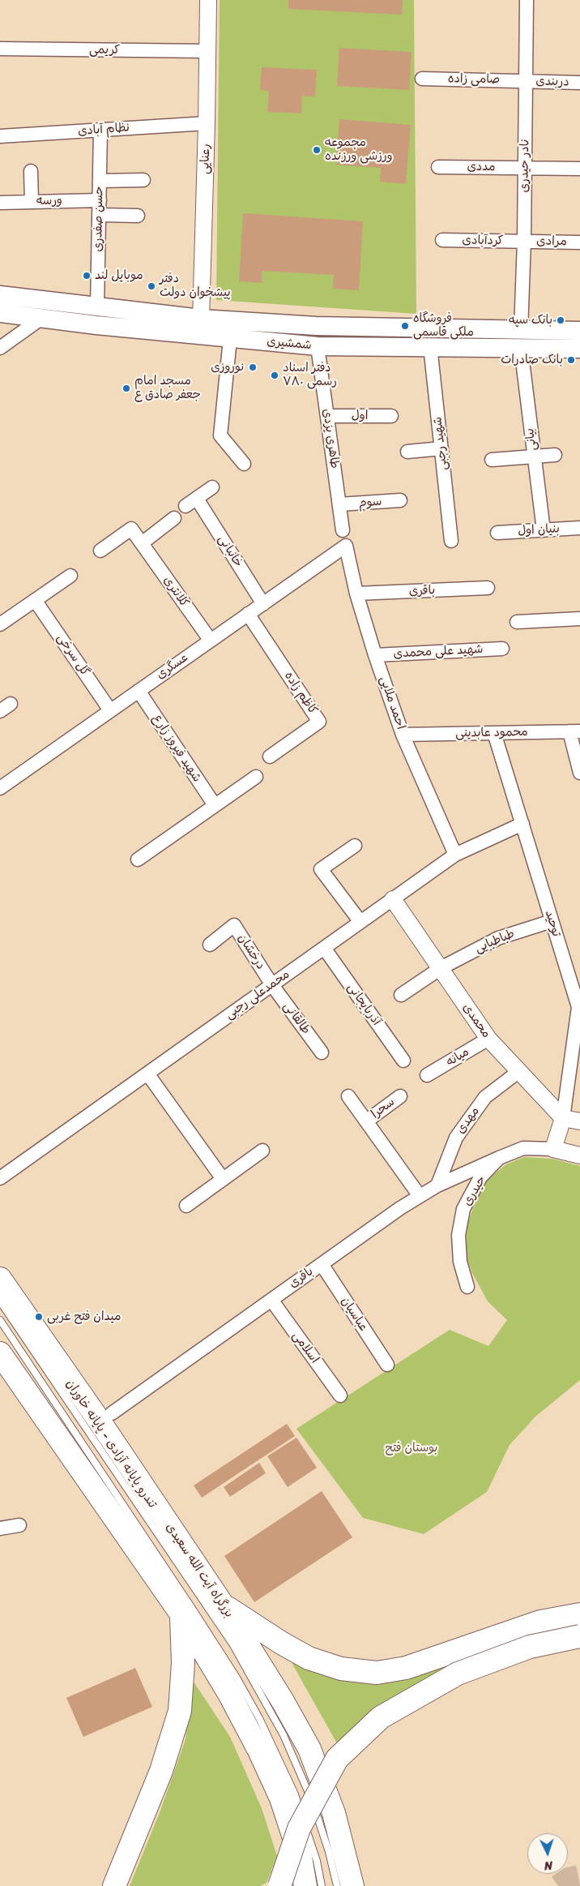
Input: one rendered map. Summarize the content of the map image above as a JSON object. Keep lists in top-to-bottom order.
{
  "streets": {
    "highway": ["بزرگراه آیت الله سعیدی"],
    "main road": ["شمشیری"],
    "street": [
      "کریمی",
      "صامی زاده",
      "دربندی",
      "نظام آبادی",
      "رعنایی",
      "نادر حیدری",
      "مددی",
      "ورسه",
      "حسن صفدری",
      "کردآبادی",
      "مرادی",
      "اول",
      "طاهری یزدی",
      "بیانی",
      "شهید رجبی",
      "سوم",
      "بنیان اول",
      "خانبانی",
      "باقری",
      "کلانتری",
      "شهید علی محمدی",
      "گل سرخی",
      "عسگری",
      "کاظم زاده",
      "احمد ملایی",
      "محمود عابدینی",
      "شهید فیروز زارع",
      "توحید",
      "طباطبایی",
      "درخشان",
      "محمدعلی رجبی",
      "آذربایجانی",
      "طالقانی",
      "محمدی",
      "میانه",
      "سحرا",
      "مهدی",
      "حیدری",
      "عباسیان",
      "اسلامی"
    ],
    "lane": ["تندرو پایانه آزادی - پایانه خاوران"]
  },
  "crossings": [
    ["کریمی", "رعنایی"],
    ["صامی زاده", "دربندی"],
    ["صامی زاده", "نادر حیدری"],
    ["دربندی", "نادر حیدری"],
    ["نظام آبادی", "رعنایی"],
    ["نظام آبادی", "حسن صفدری"],
    ["رعنایی", "شمشیری"],
    ["نادر حیدری", "مددی"],
    ["نادر حیدری", "کردآبادی"],
    ["نادر حیدری", "مرادی"],
    ["نادر حیدری", "شمشیری"],
    ["نادر حیدری", "بیانی"],
    ["ورسه", "حسن صفدری"],
    ["حسن صفدری", "شمشیری"],
    ["کردآبادی", "مرادی"],
    ["شمشیری", "طاهری یزدی"],
    ["شمشیری", "بیانی"],
    ["شمشیری", "شهید رجبی"],
    ["اول", "طاهری یزدی"],
    ["طاهری یزدی", "سوم"],
    ["بیانی", "بنیان اول"],
    ["خانبانی", "عسگری"],
    ["باقری", "احمد ملایی"],
    ["باقری", "مهدی"],
    ["باقری", "حیدری"],
    ["باقری", "عباسیان"],
    ["باقری", "اسلامی"],
    ["کلانتری", "عسگری"],
    ["شهید علی محمدی", "احمد ملایی"],
    ["گل سرخی", "عسگری"],
    ["عسگری", "کاظم زاده"],
    ["عسگری", "احمد ملایی"],
    ["عسگری", "شهید فیروز زارع"],
    ["احمد ملایی", "محمود عابدینی"],
    ["احمد ملایی", "محمدعلی رجبی"],
    ["محمود عابدینی", "توحید"],
    ["توحید", "طباطبایی"],
    ["توحید", "محمدعلی رجبی"],
    ["توحید", "محمدی"],
    ["طباطبایی", "محمدی"],
    ["درخشان", "محمدعلی رجبی"],
    ["درخشان", "طالقانی"],
    ["محمدعلی رجبی", "آذربایجانی"],
    ["محمدعلی رجبی", "طالقانی"],
    ["محمدعلی رجبی", "محمدی"],
    ["محمدی", "میانه"],
    ["محمدی", "مهدی"],
    ["تندرو پایانه آزادی - پایانه خاوران", "بزرگراه آیت الله سعیدی"]
  ],
  "parks": ["بوستان فتح"],
  "places": [
    "مجموعه ورزشی ورزنده",
    "موبایل لند",
    "دفتر پیشخوان دولت",
    "بانک سپه",
    "فروشگاه ملکی قاسمی",
    "بانک صادرات",
    "نوروزی",
    "دفتر اسناد رسمی ۷۸۰",
    "مسجد امام جعفر صادق ع",
    "میدان فتح غربی"
  ],
  "north": "bottom"
}
